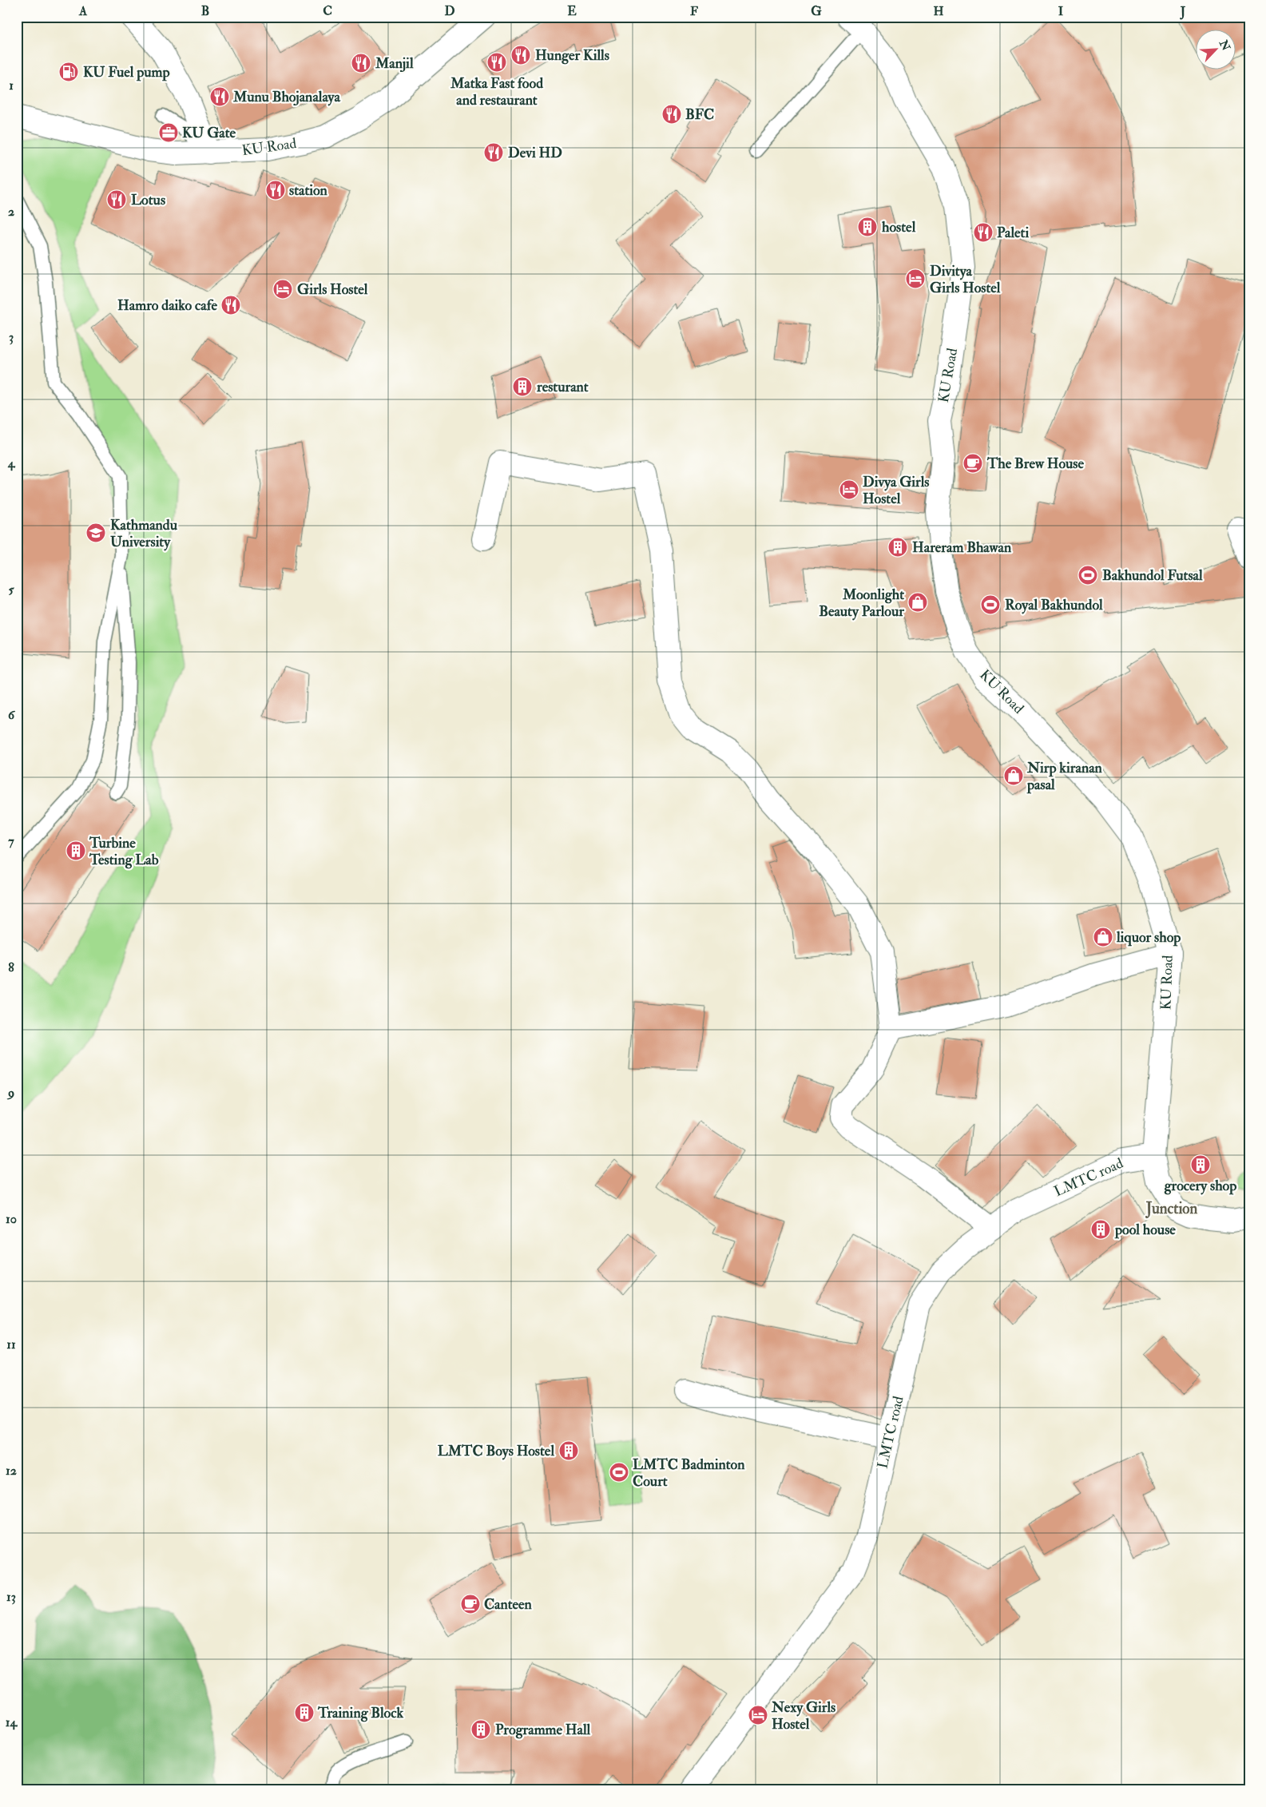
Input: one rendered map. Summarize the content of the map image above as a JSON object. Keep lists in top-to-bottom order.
{
  "streets": {
    "street": ["KU Road", "LMTC road"]
  },
  "crossings": [
    ["KU Road", "LMTC road"]
  ],
  "districts": ["Junction"],
  "places": {
    "restaurant": [
      "Hunger Kills",
      "Matka Fast food and restaurant",
      "Manjil",
      "Munu Bhojanalaya",
      "BFC",
      "Devi HD",
      "station",
      "Lotus",
      "Paleti",
      "Hamro daiko cafe"
    ],
    "fuel station": ["KU Fuel pump"],
    "office": ["KU Gate"],
    "building": [
      "hostel",
      "resturant",
      "Hareram Bhawan",
      "Turbine Testing Lab",
      "grocery shop",
      "pool house",
      "LMTC Boys Hostel",
      "Training Block",
      "Programme Hall"
    ],
    "hotel": [
      "Divitya Girls Hostel",
      "Girls Hostel",
      "Divya Girls Hostel",
      "Nexy Girls Hostel"
    ],
    "cafe": ["The Brew House", "Canteen"],
    "school or university": ["Kathmandu University"],
    "sports": ["Bakhundol Futsal", "Royal Bakhundol", "LMTC Badminton Court"],
    "shop": ["Moonlight Beauty Parlour", "Nirp kiranan pasal", "liquor shop"]
  },
  "north": "top right",
  "grid": {
    "columns": [
      "A",
      "B",
      "C",
      "D",
      "E",
      "F",
      "G",
      "H",
      "I",
      "J"
    ],
    "rows": [
      "1",
      "2",
      "3",
      "4",
      "5",
      "6",
      "7",
      "8",
      "9",
      "10",
      "11",
      "12",
      "13",
      "14"
    ]
  }
}
